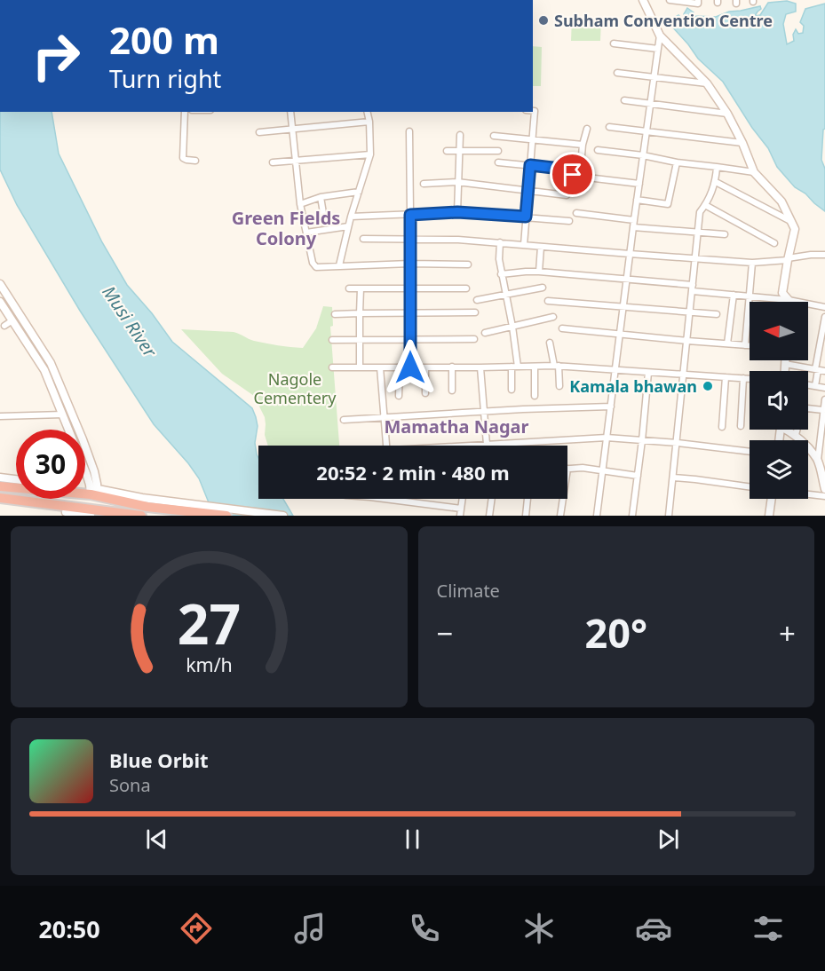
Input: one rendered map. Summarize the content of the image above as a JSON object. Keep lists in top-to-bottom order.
{
  "districts": ["Green Fields Colony", "Mamatha Nagar"],
  "water": ["Musi River"],
  "parks": ["Nagole Cementery"],
  "places": ["Subham Convention Centre", "Kamala bhawan"],
  "north": "left",
  "page": {
    "turn": ["200 m", "Turn right"],
    "limit": "30",
    "trip": "20:52 · 2 min · 480 m",
    "tile": "Climate",
    "heat": ["−", "20°", "+"],
    "song": ["Blue Orbit", "Sona"],
    "tabs": "20:50",
    "gauge": ["27", "km/h"]
  }
}
